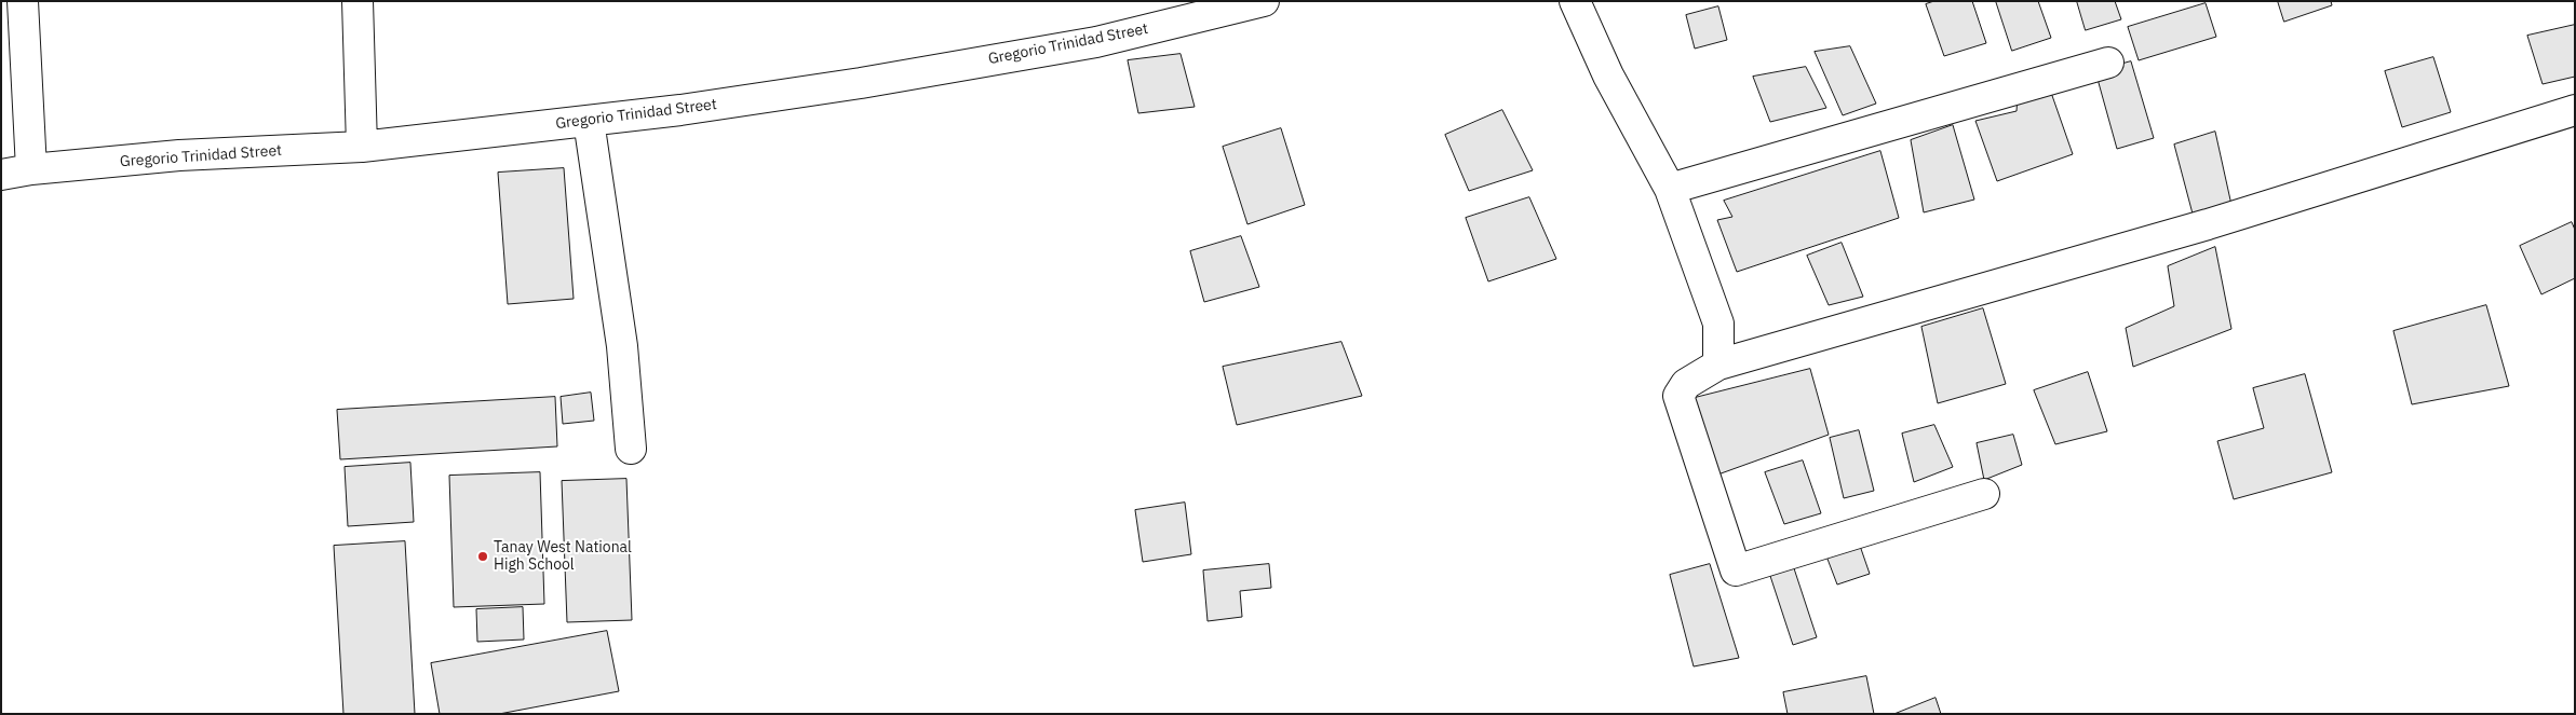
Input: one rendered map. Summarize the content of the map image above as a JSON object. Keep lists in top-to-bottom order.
{
  "streets": {
    "street": ["Gregorio Trinidad Street"]
  },
  "places": ["Tanay West National High School"]
}
